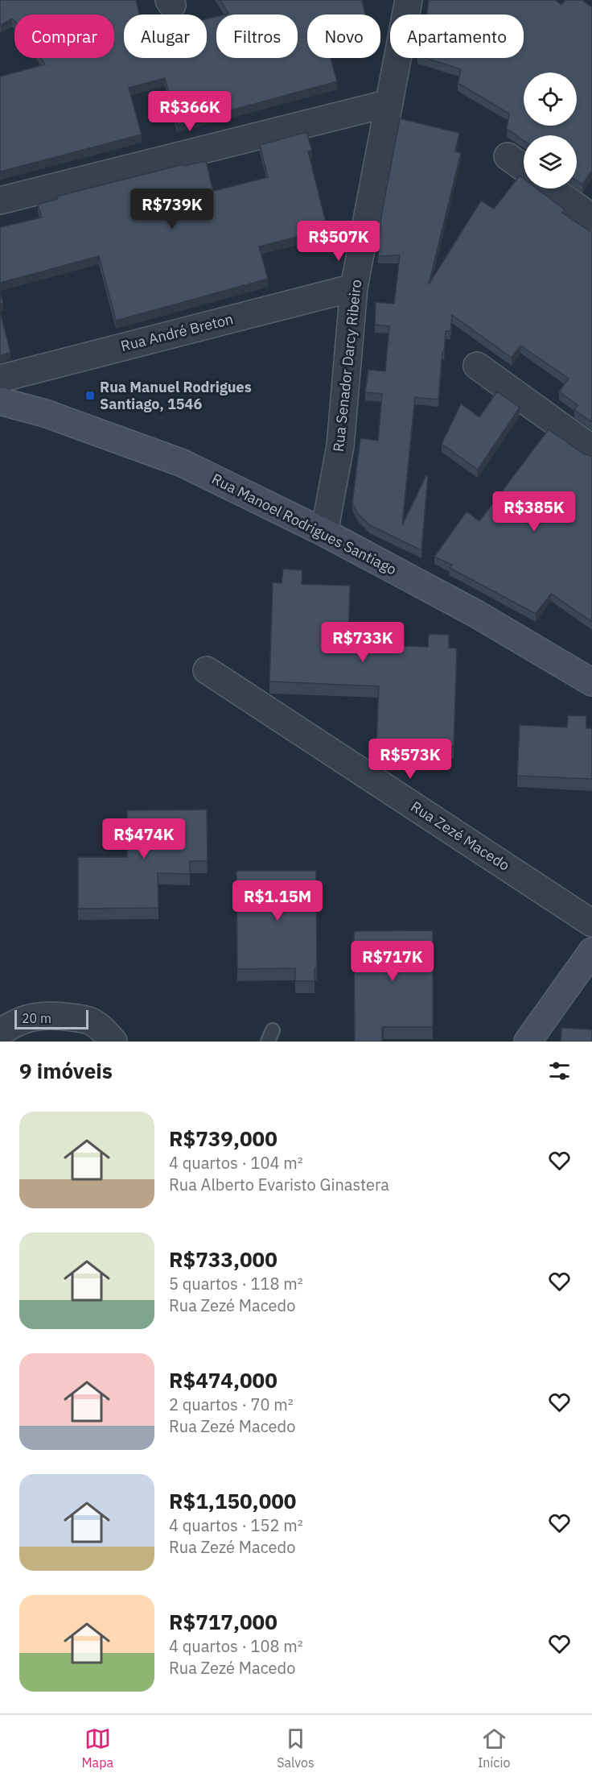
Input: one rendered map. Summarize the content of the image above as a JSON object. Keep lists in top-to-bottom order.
{
  "streets": {
    "main road": ["Rua Manoel Rodrigues Santiago"],
    "street": ["Rua André Breton", "Rua Senador Darcy Ribeiro", "Rua Zezé Macedo"]
  },
  "crossings": [
    ["Rua André Breton", "Rua Senador Darcy Ribeiro"],
    ["Rua Senador Darcy Ribeiro", "Rua Manoel Rodrigues Santiago"]
  ],
  "places": {
    "transit": ["Rua Manuel Rodrigues Santiago, 1546"]
  },
  "scale_bar": "20 m",
  "page": {
    "chip": [
      "Comprar",
      "Alugar",
      "Filtros",
      "Novo",
      "Apartamento"
    ],
    "price": [
      "R$366K",
      "R$739K",
      "R$507K",
      "R$385K",
      "R$733K",
      "R$573K",
      "R$474K",
      "R$1.15M",
      "R$717K"
    ],
    "scale": "20 m",
    "heading": "9 imóveis",
    "list": [
      {
        "name": "R$739,000",
        "note": "4 quartos · 104 m² · Rua Alberto Evaristo Ginastera"
      },
      {
        "name": "R$733,000",
        "note": "5 quartos · 118 m² · Rua Zezé Macedo"
      },
      {
        "name": "R$474,000",
        "note": "2 quartos · 70 m² · Rua Zezé Macedo"
      },
      {
        "name": "R$1,150,000",
        "note": "4 quartos · 152 m² · Rua Zezé Macedo"
      },
      {
        "name": "R$717,000",
        "note": "4 quartos · 108 m² · Rua Zezé Macedo"
      }
    ],
    "tabs": ["Mapa", "Salvos", "Início"]
  }
}
